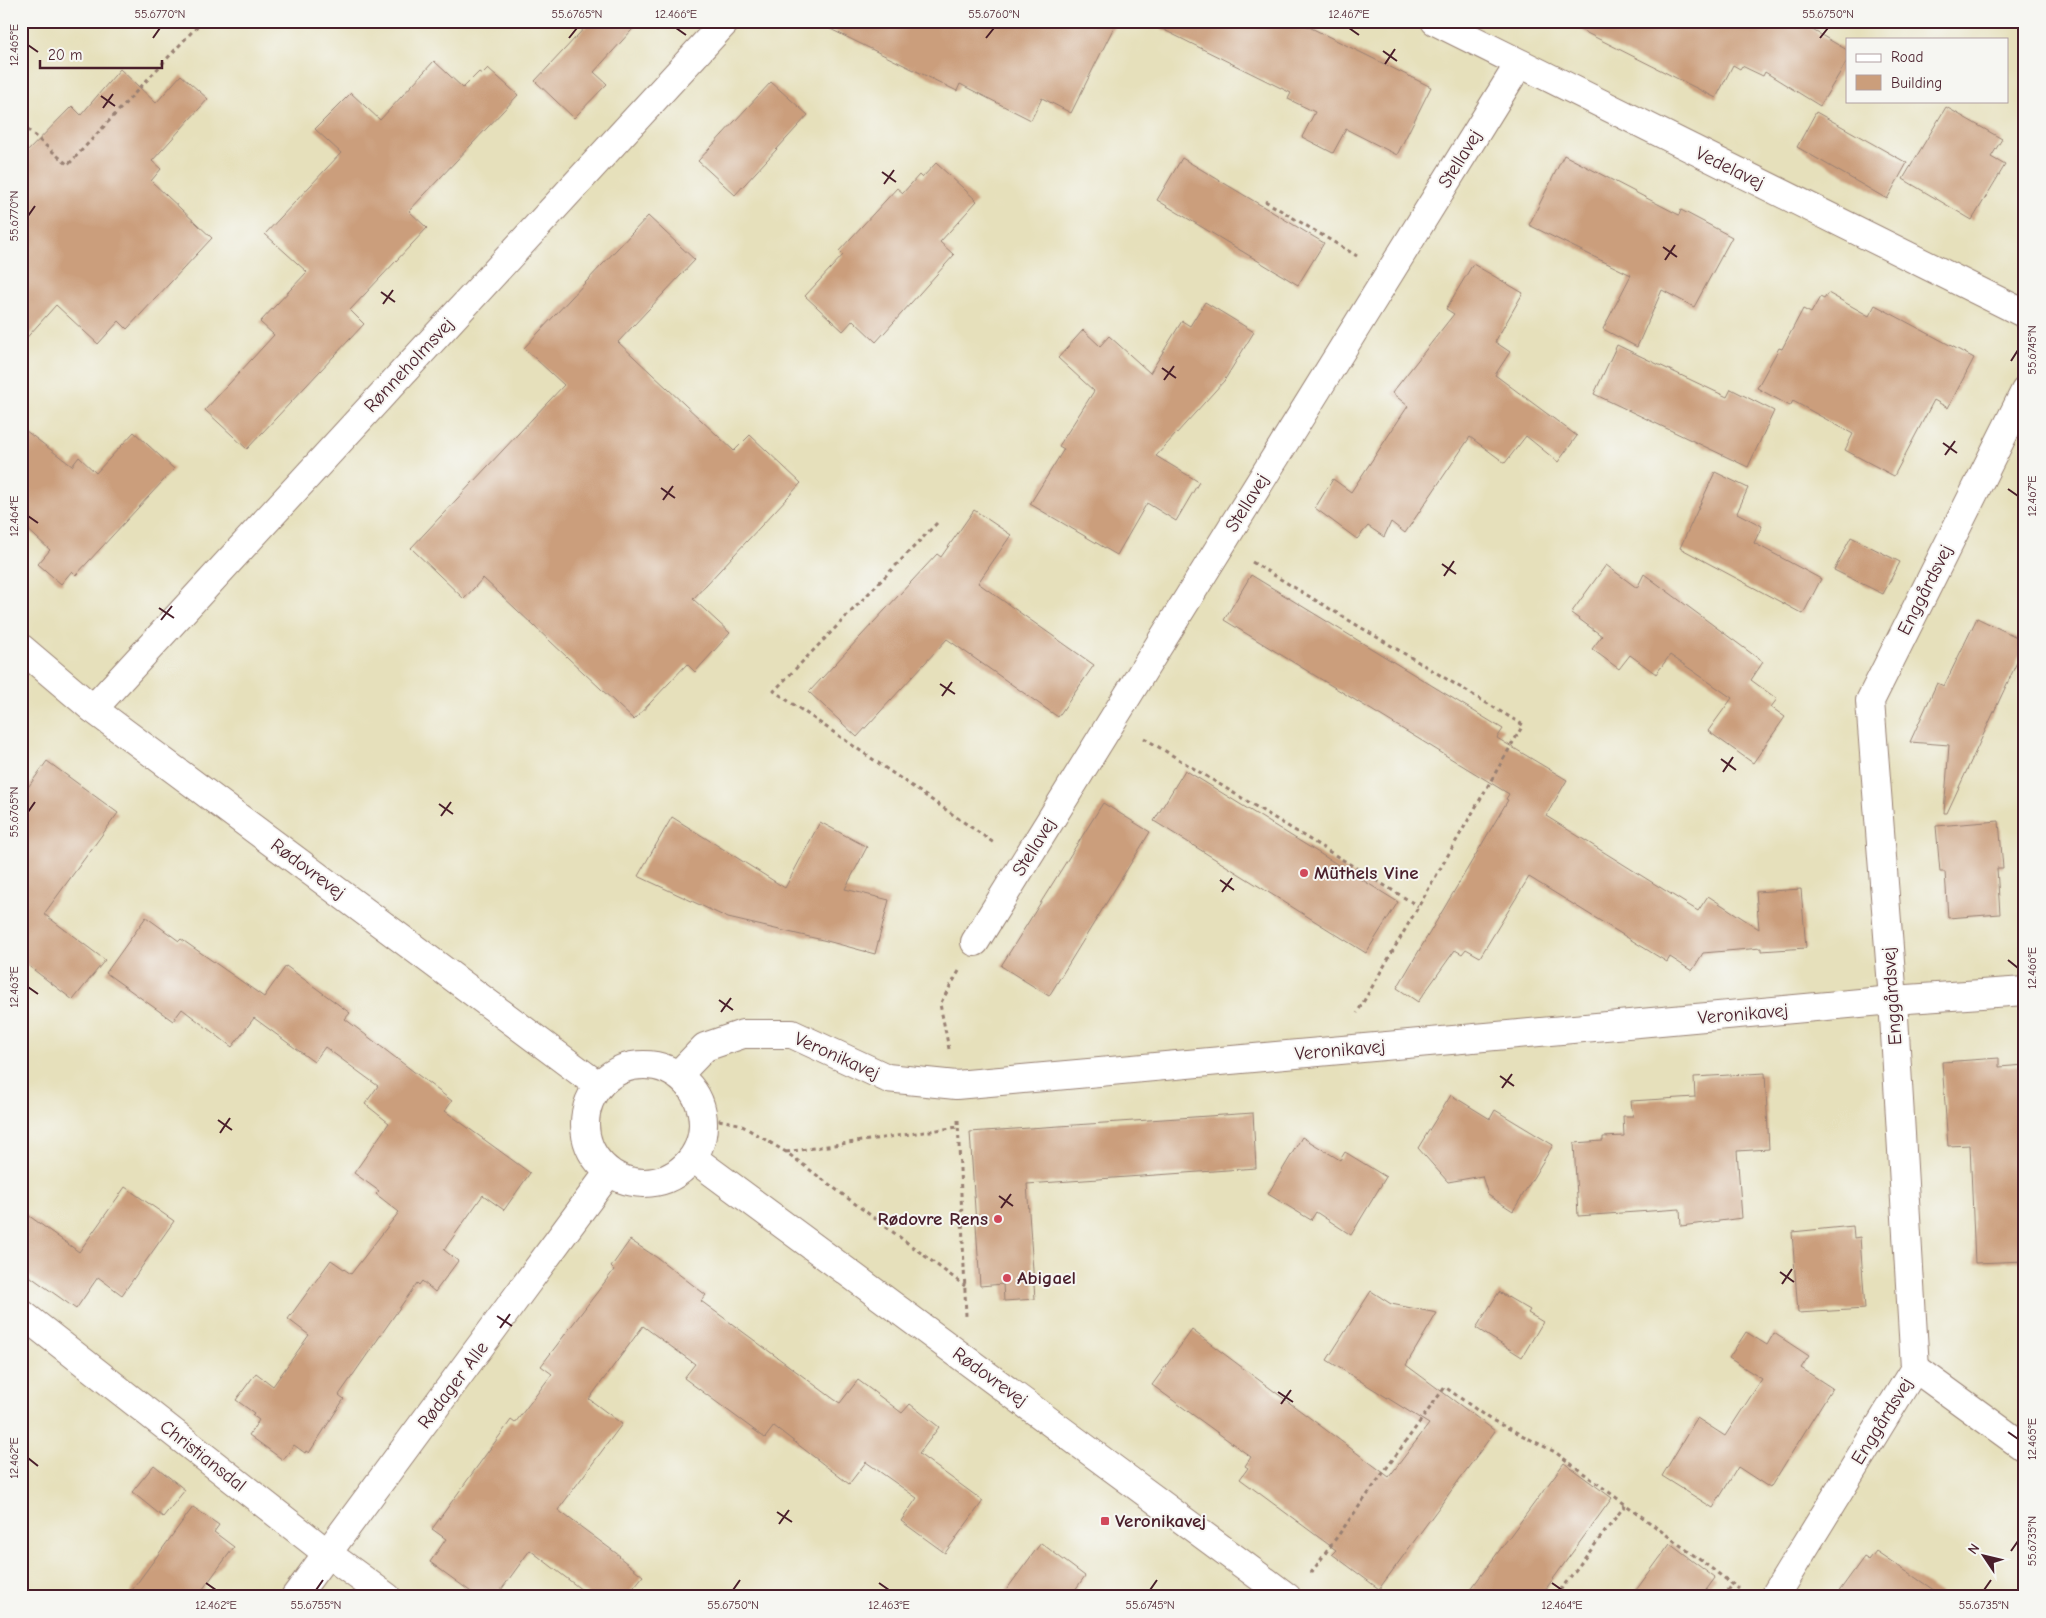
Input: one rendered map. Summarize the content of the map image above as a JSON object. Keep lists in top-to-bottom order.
{
  "streets": {
    "street": [
      "Stellavej",
      "Vedelavej",
      "Rønneholmsvej",
      "Enggårdsvej",
      "Rødovrevej",
      "Veronikavej",
      "Rødager Alle",
      "Christiansdal"
    ]
  },
  "crossings": [
    ["Stellavej", "Vedelavej"],
    ["Rønneholmsvej", "Rødovrevej"],
    ["Enggårdsvej", "Veronikavej"],
    ["Rødovrevej", "Veronikavej"],
    ["Rødovrevej", "Rødager Alle"],
    ["Veronikavej", "Rødager Alle"],
    ["Rødager Alle", "Christiansdal"]
  ],
  "places": {
    "other": ["Müthels Vine", "Rødovre Rens", "Abigael"],
    "transit": ["Veronikavej"]
  },
  "legend": ["Road", "Building"],
  "scale_bar": "20 m",
  "north": "top left",
  "coordinates": [
    "55.6770°N",
    "55.6765°N",
    "12.466°E",
    "55.6760°N",
    "12.467°E",
    "55.6750°N",
    "12.465°E",
    "55.6745°N",
    "12.464°E",
    "12.463°E",
    "12.462°E",
    "55.6735°N",
    "55.6755°N"
  ]
}
